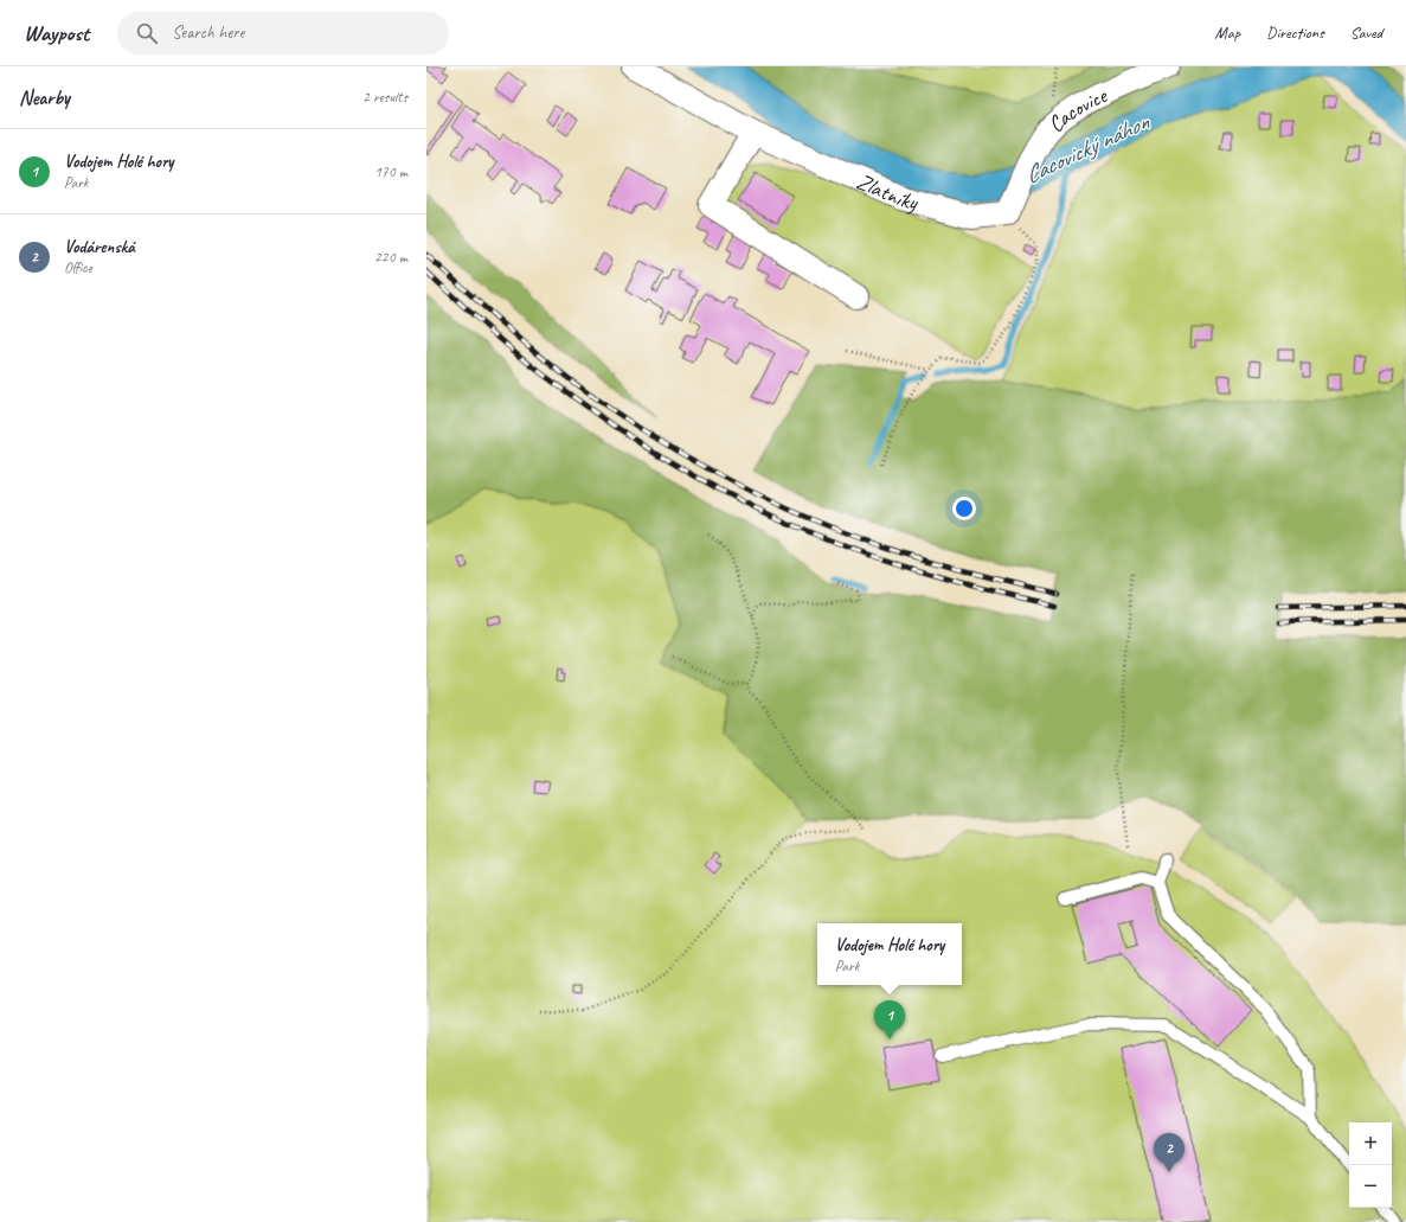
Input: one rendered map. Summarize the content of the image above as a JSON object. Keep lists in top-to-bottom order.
{
  "streets": {
    "street": ["Cacovice", "Zlatníky"]
  },
  "crossings": [
    ["Cacovice", "Zlatníky"]
  ],
  "water": ["Cacovický náhon"],
  "page": {
    "header": "Waypost",
    "search": "Search here",
    "nav": ["Map", "Directions", "Saved"],
    "heading": ["Nearby", "2 results"],
    "list": [
      {
        "mark": "1",
        "name": "Vodojem Holé hory",
        "note": "Park",
        "value": "170 m"
      },
      {
        "mark": "2",
        "name": "Vodárenská",
        "note": "Office",
        "value": "220 m"
      }
    ],
    "popup": ["Vodojem Holé hory", "Park"],
    "pins": ["1", "2"],
    "map_buttons": ["+", "−"]
  }
}
